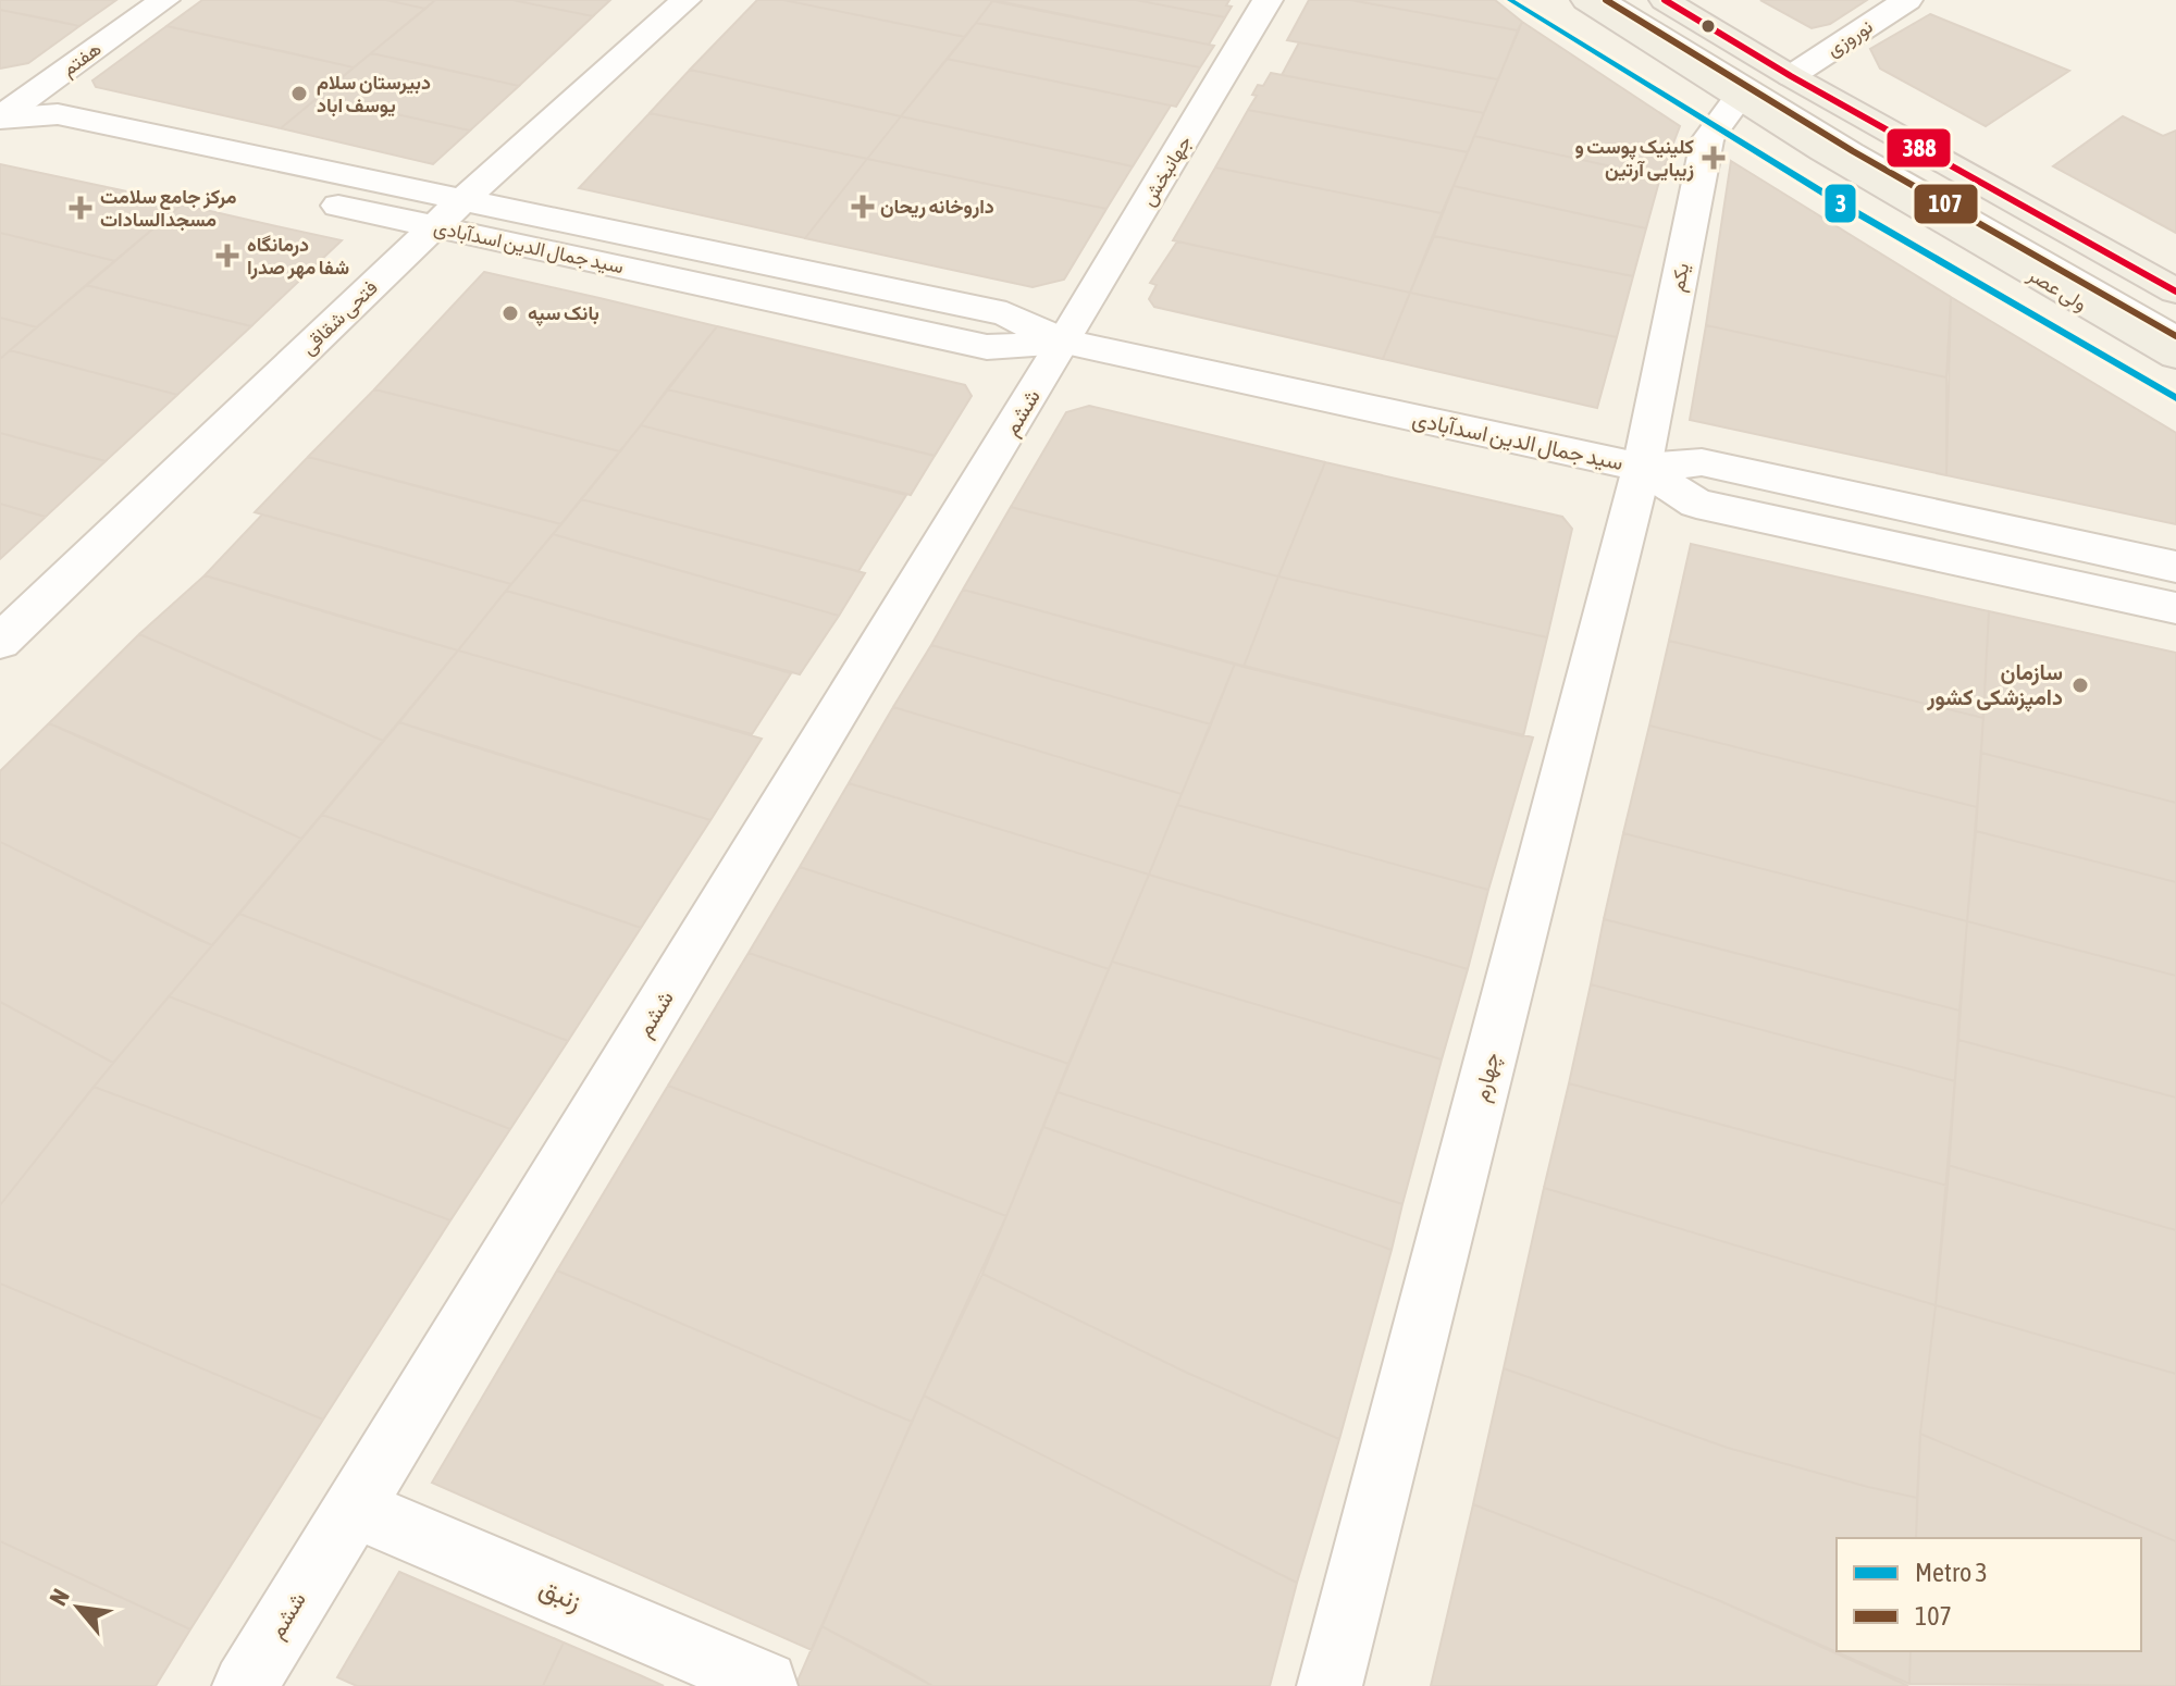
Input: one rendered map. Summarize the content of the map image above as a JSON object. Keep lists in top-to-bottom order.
{
  "streets": {
    "main road": [
      "نوروزی",
      "هفتم",
      "جهانبخش",
      "سید جمال الدین اسدآبادی",
      "یکم",
      "ولی عصر",
      "فتحی شقاقی",
      "ششم",
      "چهارم",
      "زنبق"
    ]
  },
  "crossings": [
    ["هفتم", "سید جمال الدین اسدآبادی"],
    ["جهانبخش", "سید جمال الدین اسدآبادی"],
    ["جهانبخش", "ششم"],
    ["سید جمال الدین اسدآبادی", "یکم"],
    ["سید جمال الدین اسدآبادی", "فتحی شقاقی"],
    ["سید جمال الدین اسدآبادی", "ششم"],
    ["سید جمال الدین اسدآبادی", "چهارم"],
    ["یکم", "ولی عصر"],
    ["یکم", "چهارم"],
    ["ششم", "زنبق"]
  ],
  "places": {
    "other": ["دبیرستان سلام یوسف اباد", "بانک سپه", "سازمان دامپزشکی کشور"],
    "health": [
      "کلینیک پوست و زیبایی آرتین",
      "داروخانه ریحان",
      "مرکز جامع سلامت مسجدالسادات",
      "درمانگاه شفا مهر صدرا"
    ]
  },
  "lines": ["metro line 3", "transit line 107", "transit line 388"],
  "legend": ["Metro 3", "107"],
  "north": "top left"
}
